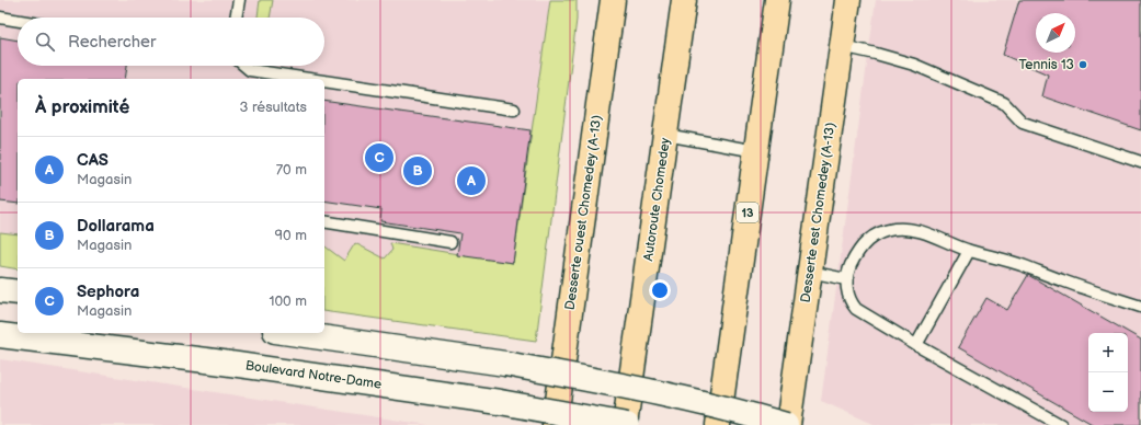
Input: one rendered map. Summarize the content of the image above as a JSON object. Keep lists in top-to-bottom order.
{
  "streets": {
    "main road": [
      "Autoroute Chomedey",
      "Desserte ouest Chomedey (A-13)",
      "13",
      "Desserte est Chomedey (A-13)"
    ],
    "street": ["Boulevard Notre-Dame"]
  },
  "crossings": [
    ["Autoroute Chomedey", "Boulevard Notre-Dame"]
  ],
  "places": ["Tennis 13"],
  "north": "top right",
  "page": {
    "search": "Rechercher",
    "heading": ["À proximité", "3 résultats"],
    "list": [
      {
        "mark": "A",
        "name": "CAS",
        "note": "Magasin",
        "value": "70 m"
      },
      {
        "mark": "B",
        "name": "Dollarama",
        "note": "Magasin",
        "value": "90 m"
      },
      {
        "mark": "C",
        "name": "Sephora",
        "note": "Magasin",
        "value": "100 m"
      }
    ],
    "pins": ["C", "B", "A"],
    "map_buttons": ["+", "−"]
  }
}
